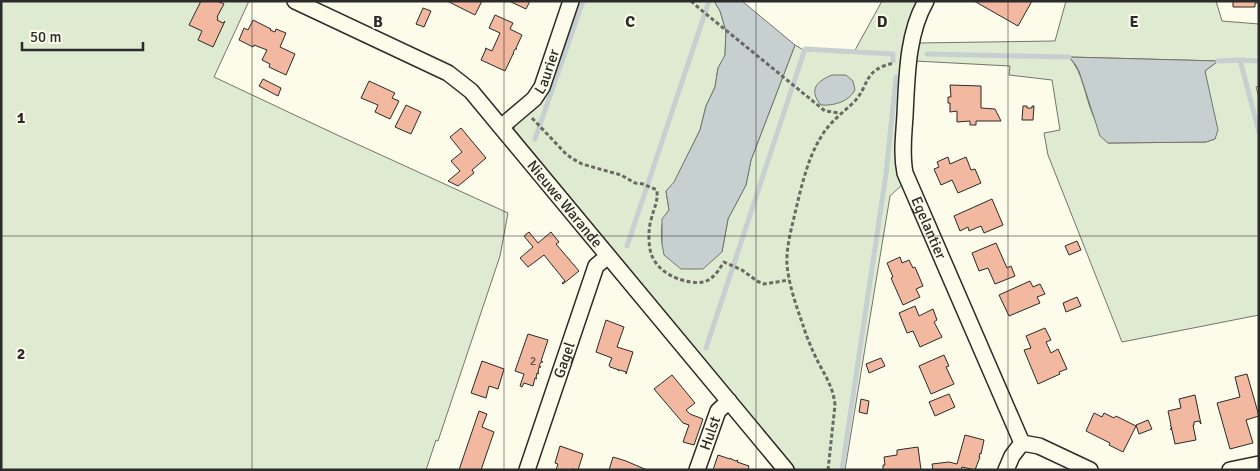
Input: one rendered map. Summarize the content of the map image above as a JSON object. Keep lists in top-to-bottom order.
{
  "streets": {
    "street": [
      "Laurier",
      "Nieuwe Warande",
      "Egelantier",
      "Gagel",
      "Hulst"
    ]
  },
  "crossings": [
    ["Laurier", "Nieuwe Warande"],
    ["Nieuwe Warande", "Gagel"],
    ["Nieuwe Warande", "Hulst"]
  ],
  "house_numbers": ["2"],
  "scale_bar": "50 m",
  "grid": {
    "columns": [
      "B",
      "C",
      "D",
      "E"
    ],
    "rows": ["1", "2"]
  }
}
